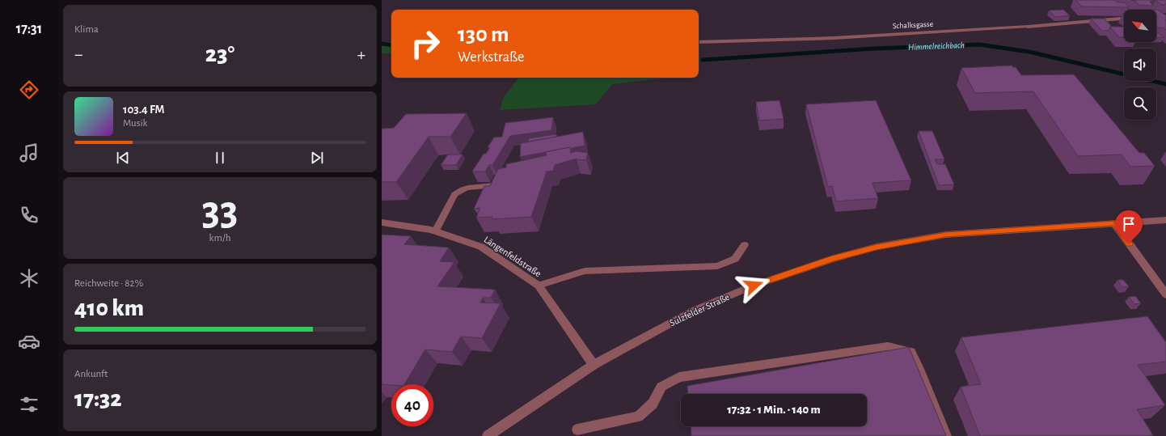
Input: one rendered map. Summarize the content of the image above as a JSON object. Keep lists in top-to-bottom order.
{
  "streets": {
    "street": ["Schalksgasse", "Längenfeldstraße", "Sulzfelder Straße"]
  },
  "crossings": [
    ["Längenfeldstraße", "Sulzfelder Straße"]
  ],
  "water": ["Himmelreichbach"],
  "north": "top left",
  "page": {
    "tabs": "17:31",
    "tile": [
      "Klima",
      ["33", "km/h"],
      ["Reichweite · 82%", "410 km"],
      ["Ankunft", "17:32"]
    ],
    "turn": ["130 m", "Werkstraße"],
    "heat": ["−", "23°", "+"],
    "song": ["103.4 FM", "Musik"],
    "limit": "40",
    "trip": "17:32 · 1 Min. · 140 m"
  }
}
